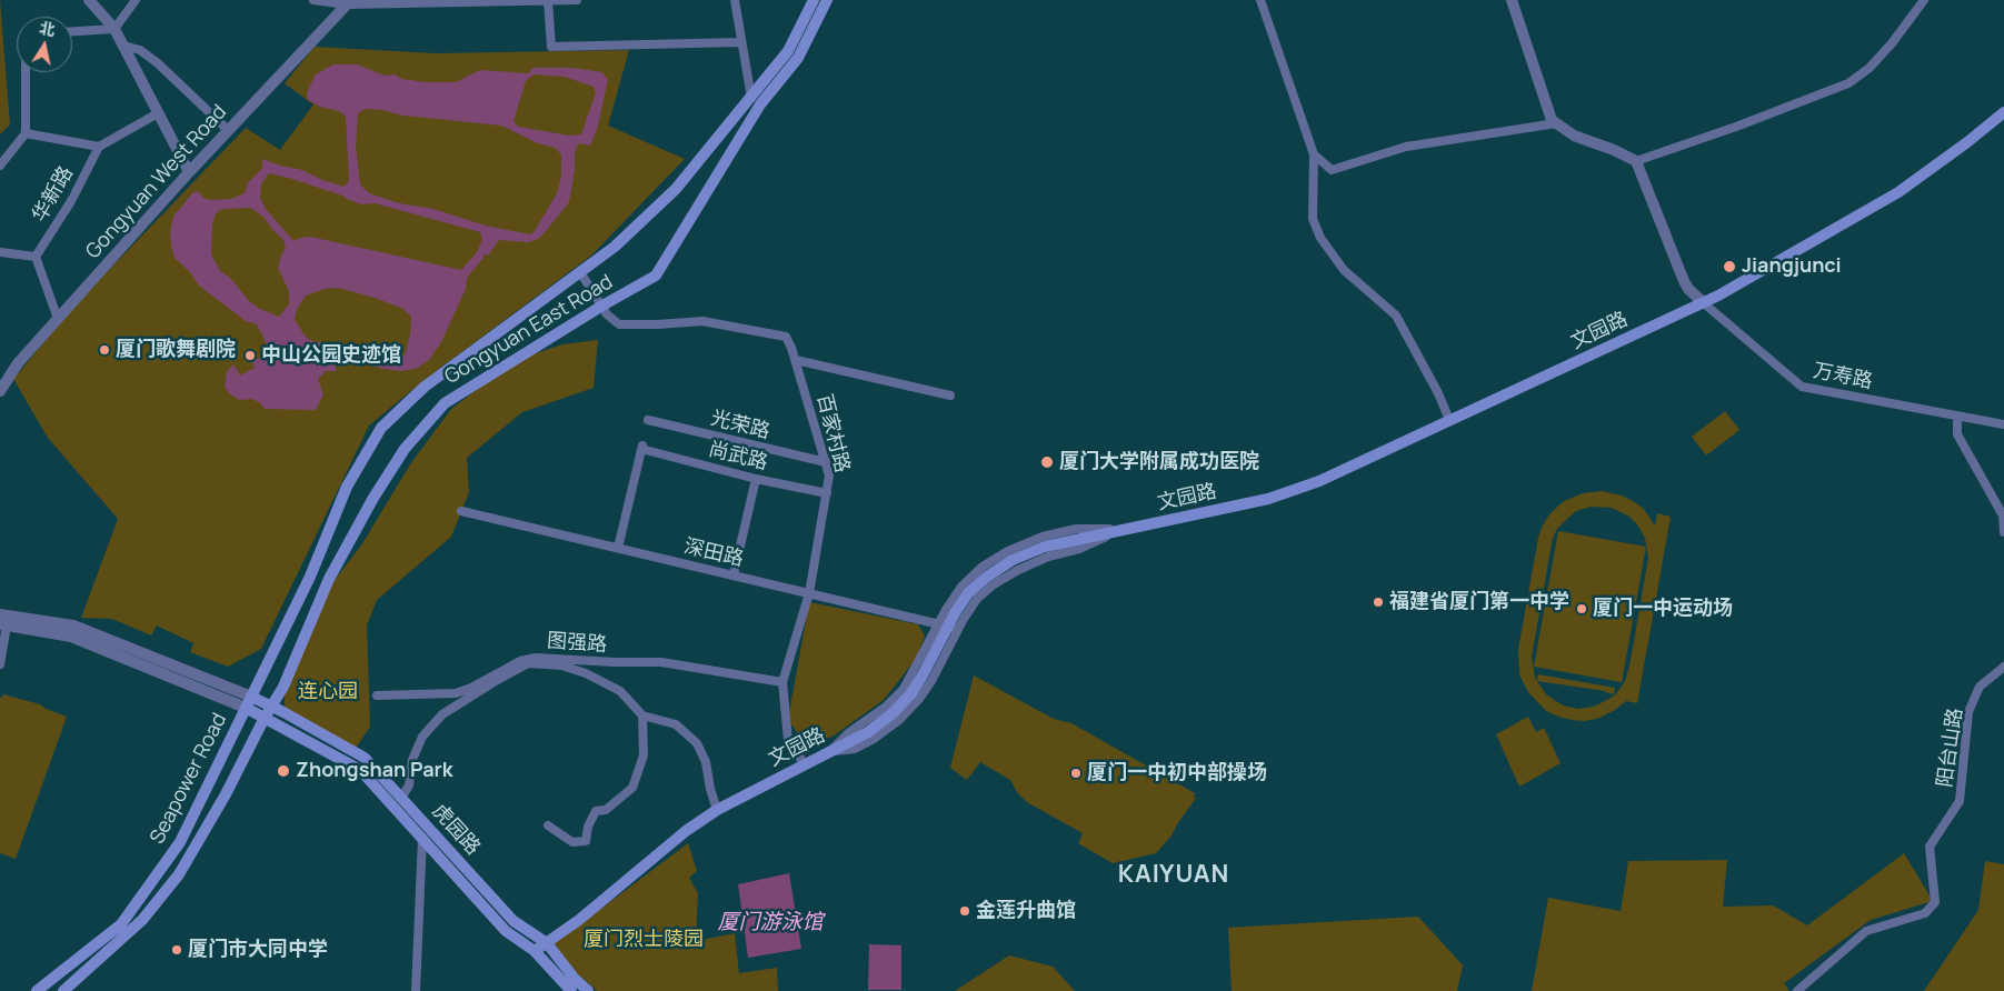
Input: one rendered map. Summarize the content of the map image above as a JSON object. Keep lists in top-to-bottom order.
{
  "streets": {
    "main road": [
      "Gongyuan East Road",
      "文园路",
      "Seapower Road",
      "虎园路"
    ],
    "street": [
      "Gongyuan West Road",
      "华新路",
      "万寿路",
      "光荣路",
      "百家村路",
      "尚武路",
      "深田路",
      "图强路",
      "阳台山路"
    ]
  },
  "crossings": [
    ["Gongyuan East Road", "百家村路"],
    ["Gongyuan East Road", "Seapower Road"],
    ["Gongyuan East Road", "虎园路"],
    ["文园路", "万寿路"],
    ["文园路", "百家村路"],
    ["文园路", "虎园路"],
    ["光荣路", "百家村路"],
    ["百家村路", "尚武路"],
    ["百家村路", "深田路"],
    ["百家村路", "图强路"],
    ["尚武路", "深田路"],
    ["Seapower Road", "虎园路"]
  ],
  "districts": ["KAIYUAN"],
  "water": ["厦门游泳馆"],
  "parks": ["连心园", "厦门烈士陵园"],
  "places": [
    "Jiangjunci",
    "厦门歌舞剧院",
    "中山公园史迹馆",
    "厦门大学附属成功医院",
    "福建省厦门第一中学",
    "厦门一中运动场",
    "Zhongshan Park",
    "厦门一中初中部操场",
    "金莲升曲馆",
    "厦门市大同中学"
  ],
  "north": "top"
}
